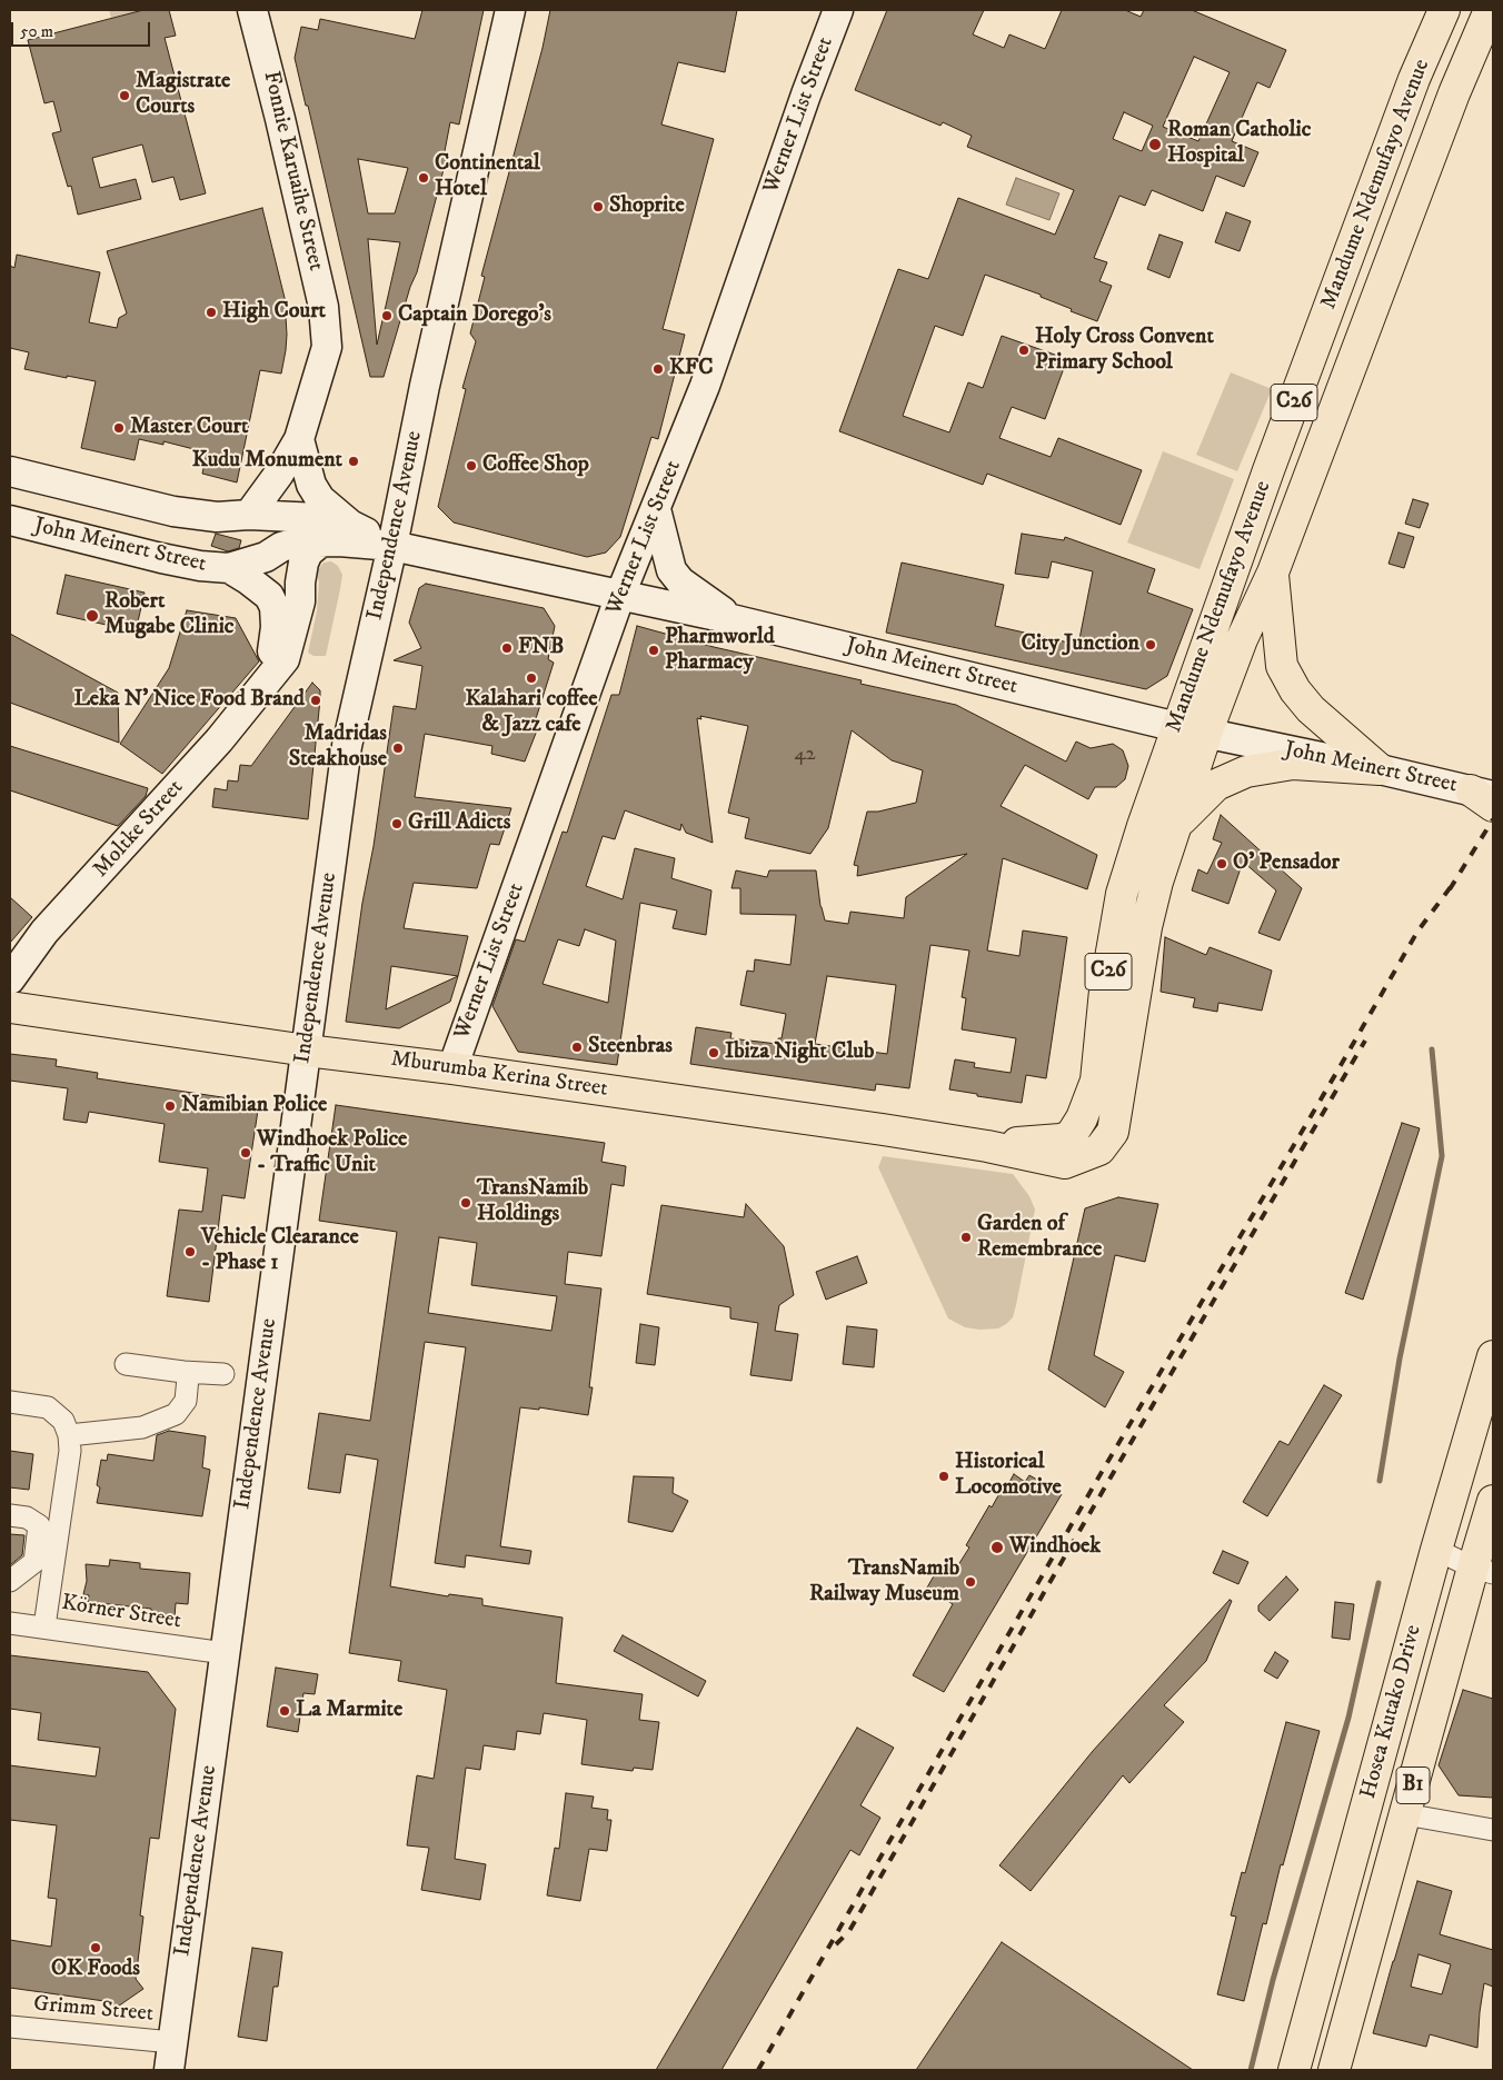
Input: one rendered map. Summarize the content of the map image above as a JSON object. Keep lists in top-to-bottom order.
{
  "streets": {
    "main road": [
      "Mandume Ndemufayo Avenue",
      "C26",
      "Mburumba Kerina Street",
      "Hosea Kutako Drive",
      "B1"
    ],
    "street": [
      "Werner List Street",
      "Fonnie Karuaihe Street",
      "Independence Avenue",
      "John Meinert Street",
      "Moltke Street",
      "Körner Street",
      "Grimm Street"
    ]
  },
  "crossings": [
    ["Werner List Street", "John Meinert Street"],
    ["Werner List Street", "Mburumba Kerina Street"],
    ["Fonnie Karuaihe Street", "John Meinert Street"],
    ["Mandume Ndemufayo Avenue", "John Meinert Street"],
    ["Mandume Ndemufayo Avenue", "Mburumba Kerina Street"],
    ["Independence Avenue", "John Meinert Street"],
    ["Independence Avenue", "Mburumba Kerina Street"],
    ["Independence Avenue", "Körner Street"],
    ["Independence Avenue", "Grimm Street"],
    ["John Meinert Street", "Moltke Street"]
  ],
  "places": [
    "Magistrate Courts",
    "Roman Catholic Hospital",
    "Continental Hotel",
    "Shoprite",
    "High Court",
    "Captain Dorego's",
    "Holy Cross Convent Primary School",
    "KFC",
    "Master Court",
    "Kudu Monument",
    "Coffee Shop",
    "Robert Mugabe Clinic",
    "City Junction",
    "FNB",
    "Pharmworld Pharmacy",
    "Kalahari coffee & Jazz cafe",
    "Leka N' Nice Food Brand",
    "Madridas Steakhouse",
    "Grill Adicts",
    "O' Pensador",
    "Steenbras",
    "Ibiza Night Club",
    "Namibian Police",
    "Windhoek Police - Traffic Unit",
    "TransNamib Holdings",
    "Garden of Remembrance",
    "Vehicle Clearance - Phase 1",
    "Historical Locomotive",
    "Windhoek",
    "TransNamib Railway Museum",
    "La Marmite",
    "OK Foods"
  ],
  "house_numbers": ["42"],
  "scale_bar": "50 m"
}
